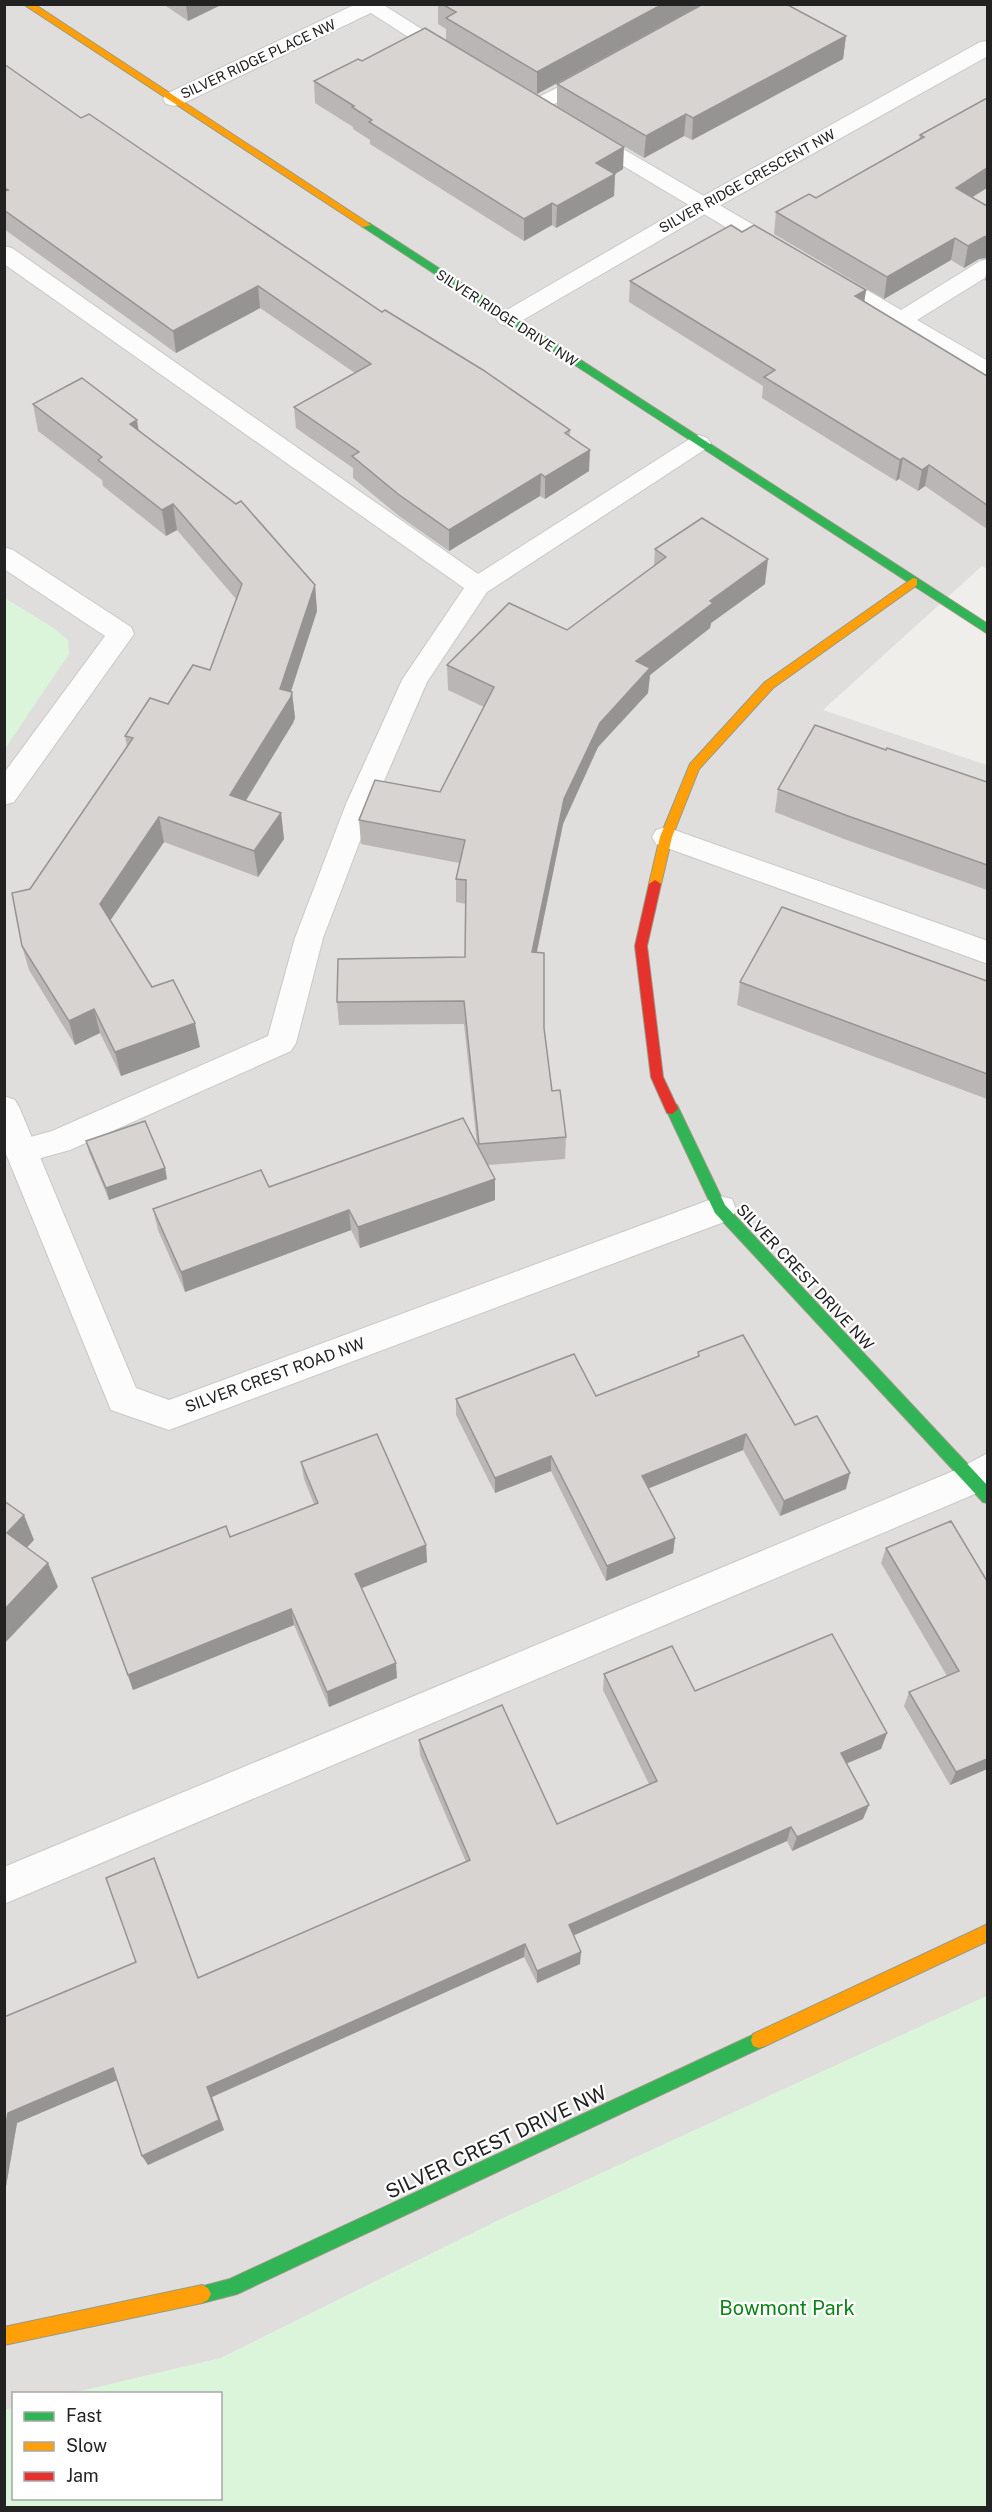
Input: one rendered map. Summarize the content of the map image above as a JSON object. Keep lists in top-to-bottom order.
{
  "streets": {
    "street": [
      "SILVER RIDGE PLACE NW",
      "SILVER RIDGE CRESCENT NW",
      "SILVER RIDGE DRIVE NW",
      "SILVER CREST DRIVE NW",
      "SILVER CREST ROAD NW"
    ]
  },
  "crossings": [
    ["SILVER RIDGE PLACE NW", "SILVER RIDGE DRIVE NW"],
    ["SILVER RIDGE CRESCENT NW", "SILVER RIDGE DRIVE NW"],
    ["SILVER RIDGE DRIVE NW", "SILVER CREST DRIVE NW"],
    ["SILVER CREST DRIVE NW", "SILVER CREST ROAD NW"]
  ],
  "parks": ["Bowmont Park"],
  "legend": ["Fast", "Slow", "Jam"]
}
